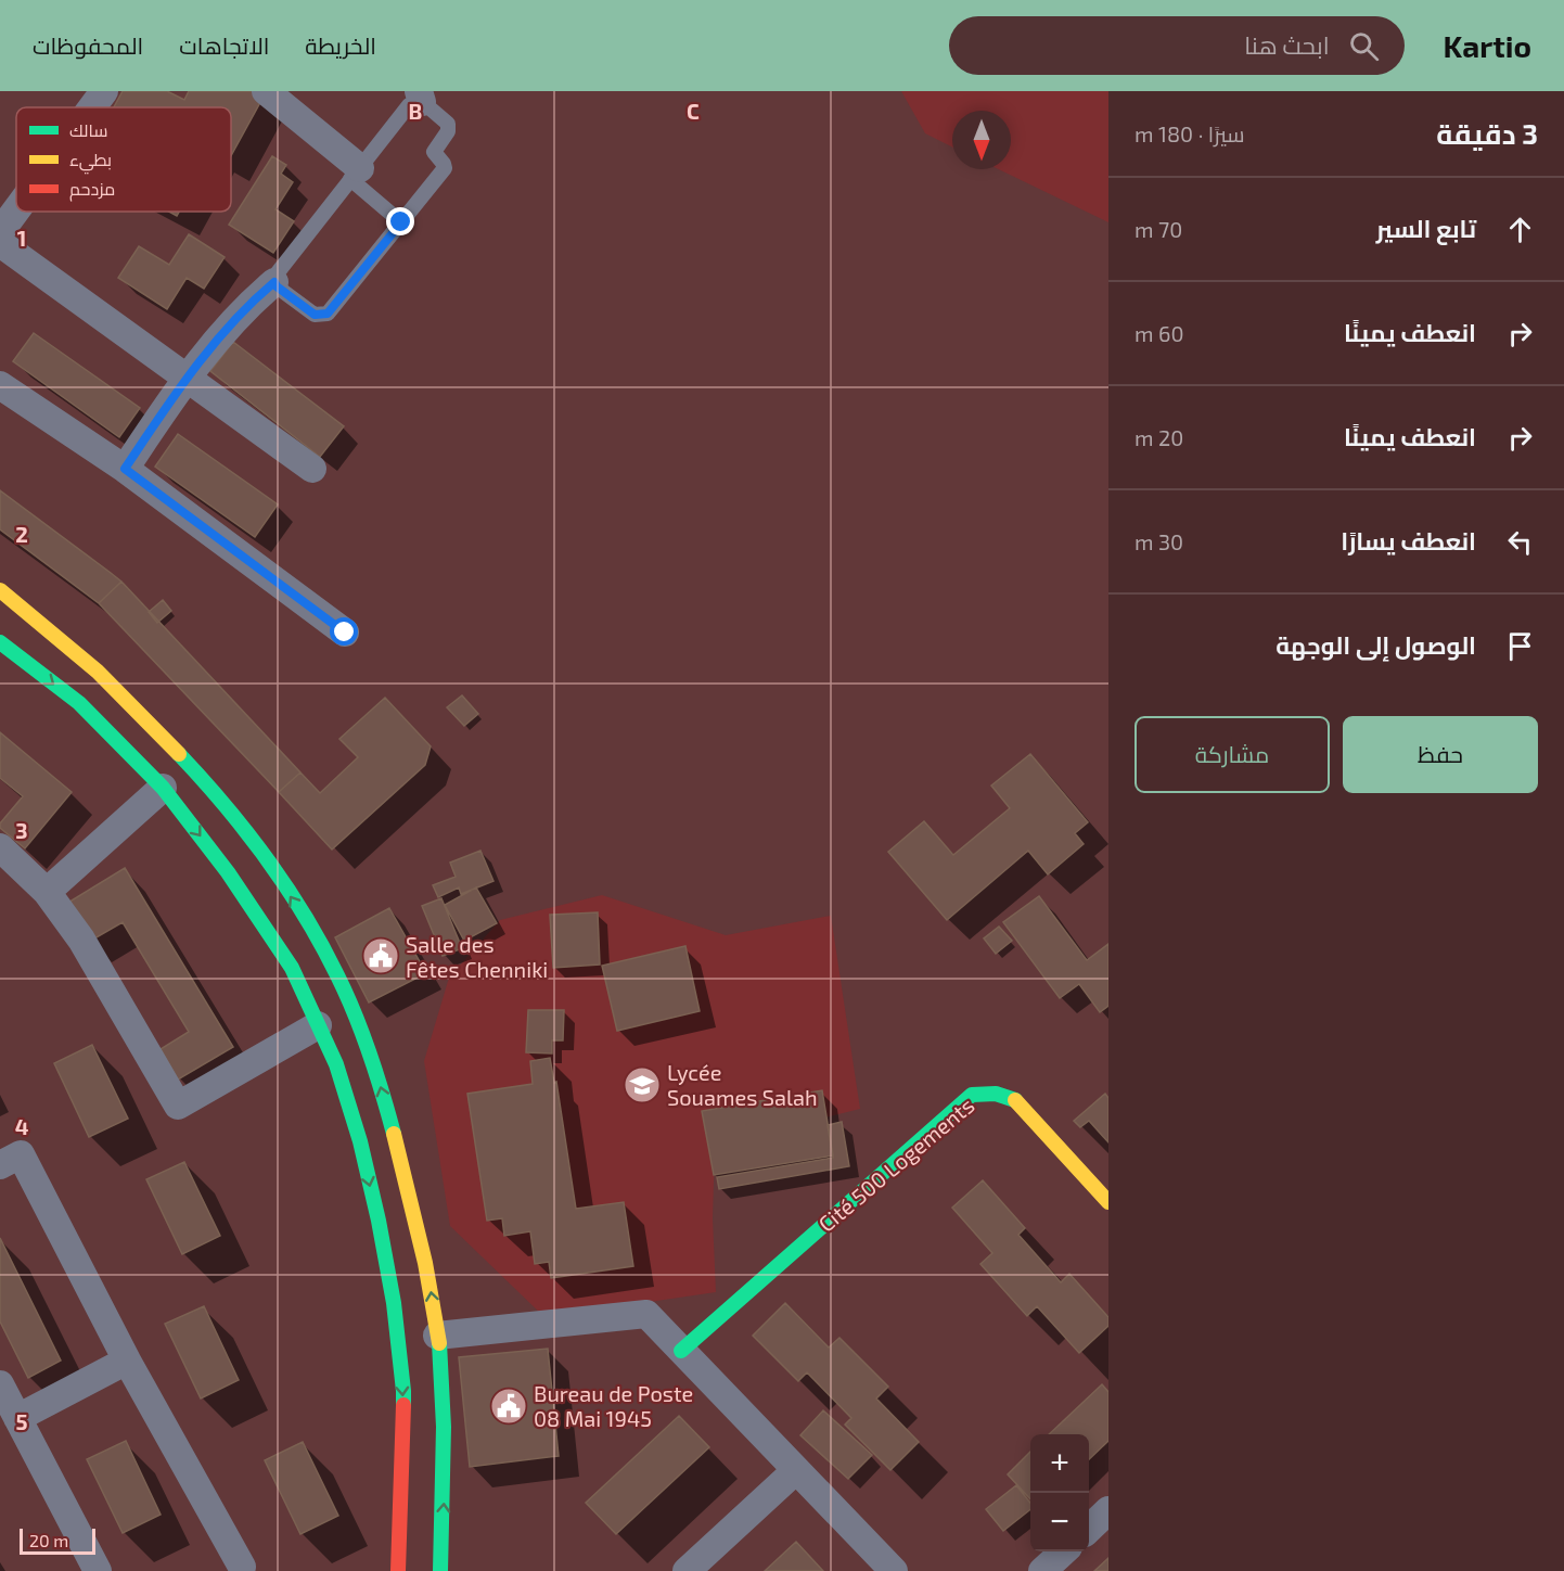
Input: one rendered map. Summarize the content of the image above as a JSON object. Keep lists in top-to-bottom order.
{
  "streets": {
    "main road": ["Cité 500 Logements"]
  },
  "places": {
    "public building": ["Salle des Fêtes Chenniki", "Bureau de Poste 08 Mai 1945"],
    "school or university": ["Lycée Souames Salah"]
  },
  "legend": ["سالك", "بطيء", "مزدحم"],
  "scale_bar": "20 m",
  "north": "bottom",
  "page": {
    "header": "Kartio",
    "search": "ابحث هنا",
    "nav": ["الخريطة", "الاتجاهات", "المحفوظات"],
    "heading": ["3 دقيقة", "سيرًا · 180 m"],
    "list": [
      ["تابع السير", "70 m"],
      ["انعطف يمينًا", "60 m"],
      ["انعطف يمينًا", "20 m"],
      ["انعطف يسارًا", "30 m"],
      "الوصول إلى الوجهة"
    ],
    "buttons": ["حفظ", "مشاركة"],
    "map_buttons": ["+", "−"],
    "scale": "20 m"
  },
  "grid": {
    "columns": ["B", "C"],
    "rows": [
      "1",
      "2",
      "3",
      "4",
      "5"
    ]
  }
}
